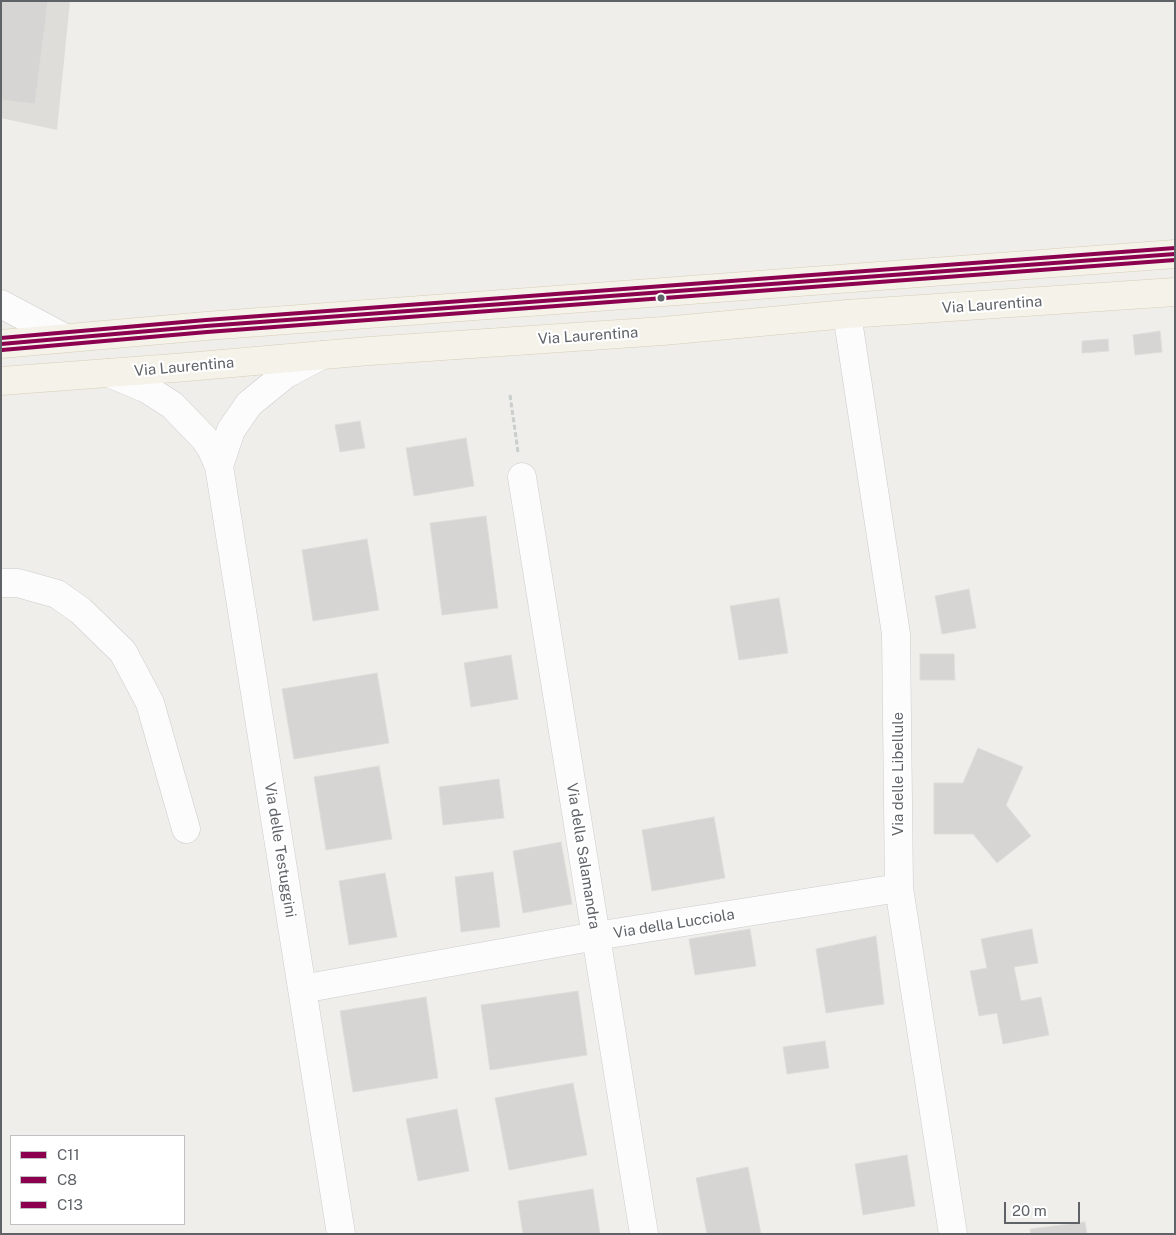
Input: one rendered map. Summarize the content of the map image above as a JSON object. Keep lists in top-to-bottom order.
{
  "streets": {
    "main road": ["Via Laurentina"],
    "street": [
      "Via delle Libellule",
      "Via delle Testuggini",
      "Via della Salamandra",
      "Via della Lucciola"
    ]
  },
  "crossings": [
    ["Via Laurentina", "Via delle Libellule"],
    ["Via delle Libellule", "Via della Lucciola"],
    ["Via delle Testuggini", "Via della Lucciola"],
    ["Via della Salamandra", "Via della Lucciola"]
  ],
  "lines": ["transit line C13", "transit line C11", "transit line C8"],
  "legend": ["C11", "C8", "C13"],
  "scale_bar": "20 m"
}
